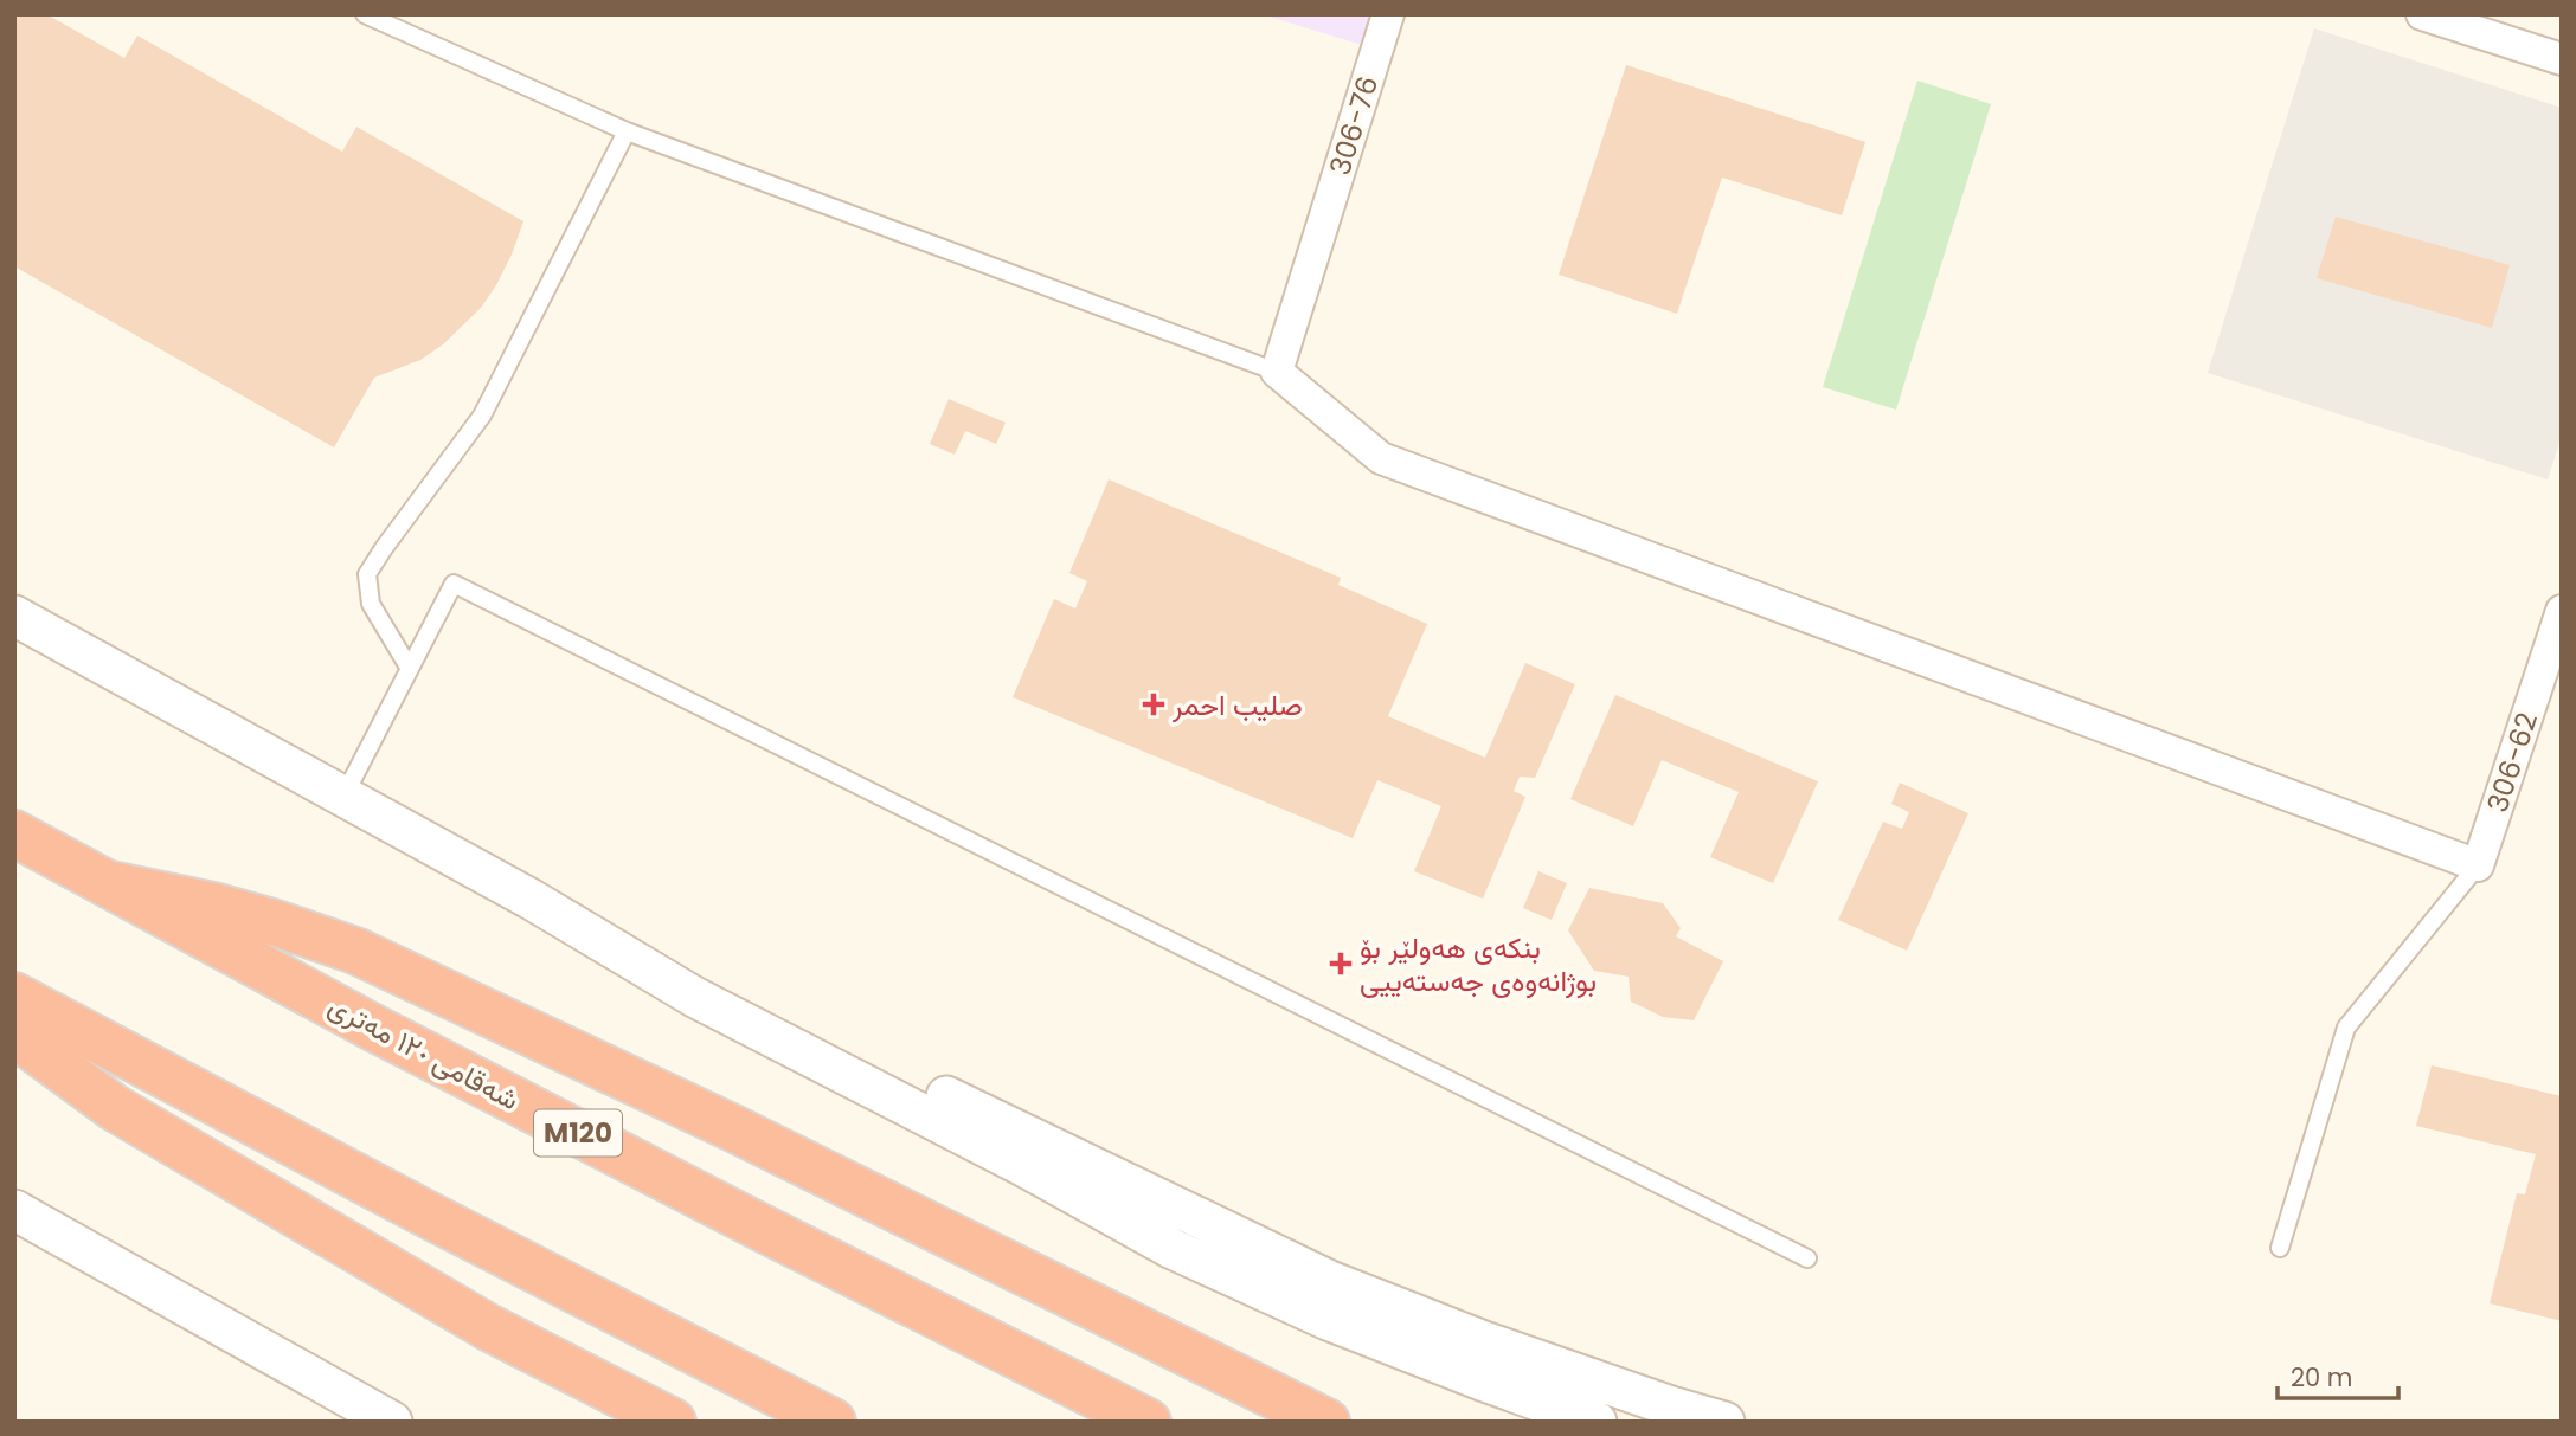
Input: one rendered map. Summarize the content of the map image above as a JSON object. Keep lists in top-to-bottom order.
{
  "streets": {
    "highway": ["شەقامی ١٢٠ مەتری", "M120"],
    "street": ["306-76", "306-62"]
  },
  "places": {
    "health": ["صلیب احمر", "بنکەی هەولێر بۆ بوژانەوەی جەستەییی"]
  },
  "scale_bar": "20 m"
}
